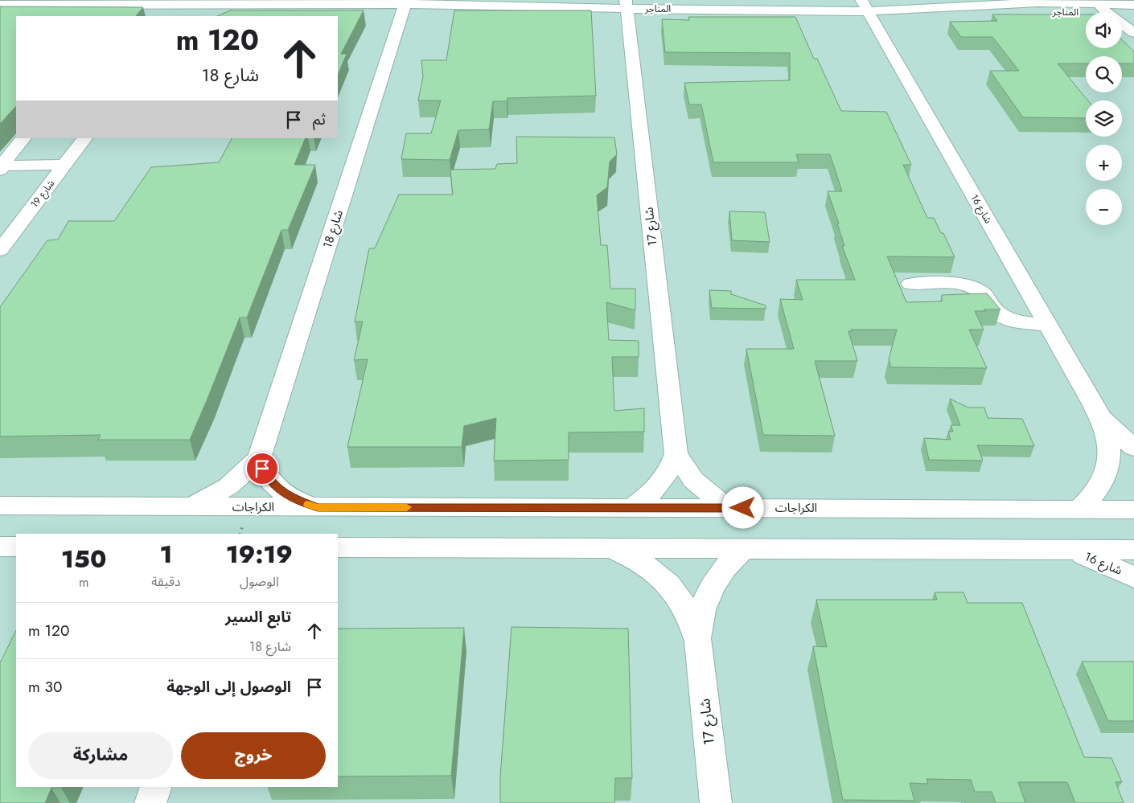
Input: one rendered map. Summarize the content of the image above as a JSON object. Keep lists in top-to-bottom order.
{
  "streets": {
    "street": [
      "المناجر",
      "شارع 19",
      "شارع 16",
      "شارع 17",
      "شارع 18",
      "الكراجات"
    ]
  },
  "crossings": [
    ["المناجر", "شارع 16"],
    ["المناجر", "شارع 17"],
    ["المناجر", "شارع 18"],
    ["شارع 16", "الكراجات"],
    ["شارع 17", "الكراجات"],
    ["شارع 18", "الكراجات"]
  ],
  "page": {
    "map_buttons": ["+", "−"],
    "turn": ["120 m", "شارع 18"],
    "then": "ثم",
    "eta": [
      "19:19",
      "الوصول",
      "1",
      "دقيقة",
      "150",
      "m"
    ],
    "list": [
      {
        "name": "تابع السير",
        "note": "شارع 18",
        "value": "120 m"
      },
      {
        "name": "الوصول إلى الوجهة",
        "value": "30 m"
      }
    ],
    "buttons": ["خروج", "مشاركة"]
  }
}
